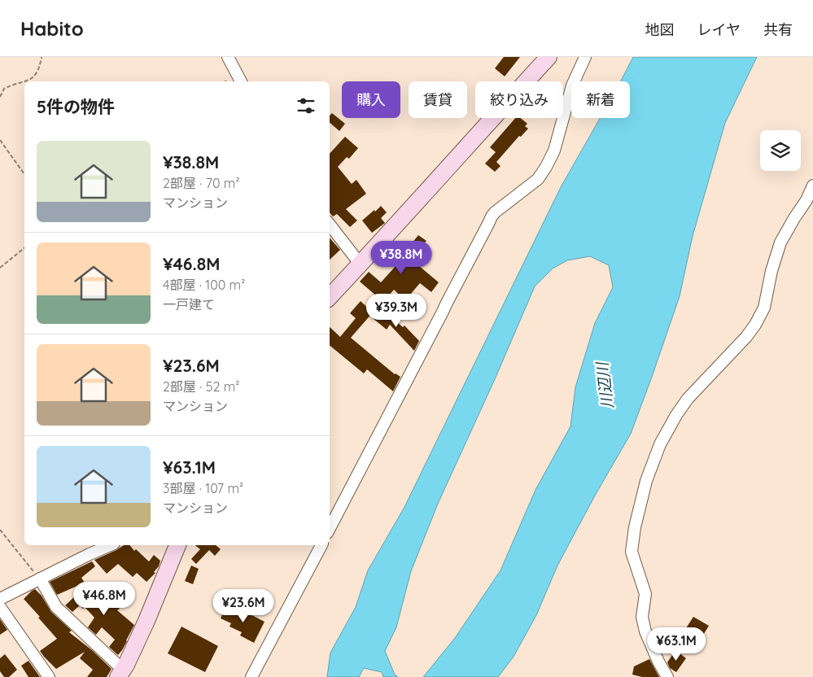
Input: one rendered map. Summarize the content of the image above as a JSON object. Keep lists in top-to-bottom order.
{
  "water": ["川辺川"],
  "page": {
    "header": "Habito",
    "nav": ["地図", "レイヤ", "共有"],
    "chip": [
      "購入",
      "賃貸",
      "絞り込み",
      "新着"
    ],
    "heading": "5件の物件",
    "list": [
      {
        "name": "¥38.8M",
        "note": "2部屋 · 70 m² · マンション"
      },
      {
        "name": "¥46.8M",
        "note": "4部屋 · 100 m² · 一戸建て"
      },
      {
        "name": "¥23.6M",
        "note": "2部屋 · 52 m² · マンション"
      },
      {
        "name": "¥63.1M",
        "note": "3部屋 · 107 m² · マンション"
      }
    ],
    "price": [
      "¥38.8M",
      "¥39.3M",
      "¥46.8M",
      "¥23.6M",
      "¥63.1M"
    ]
  }
}
